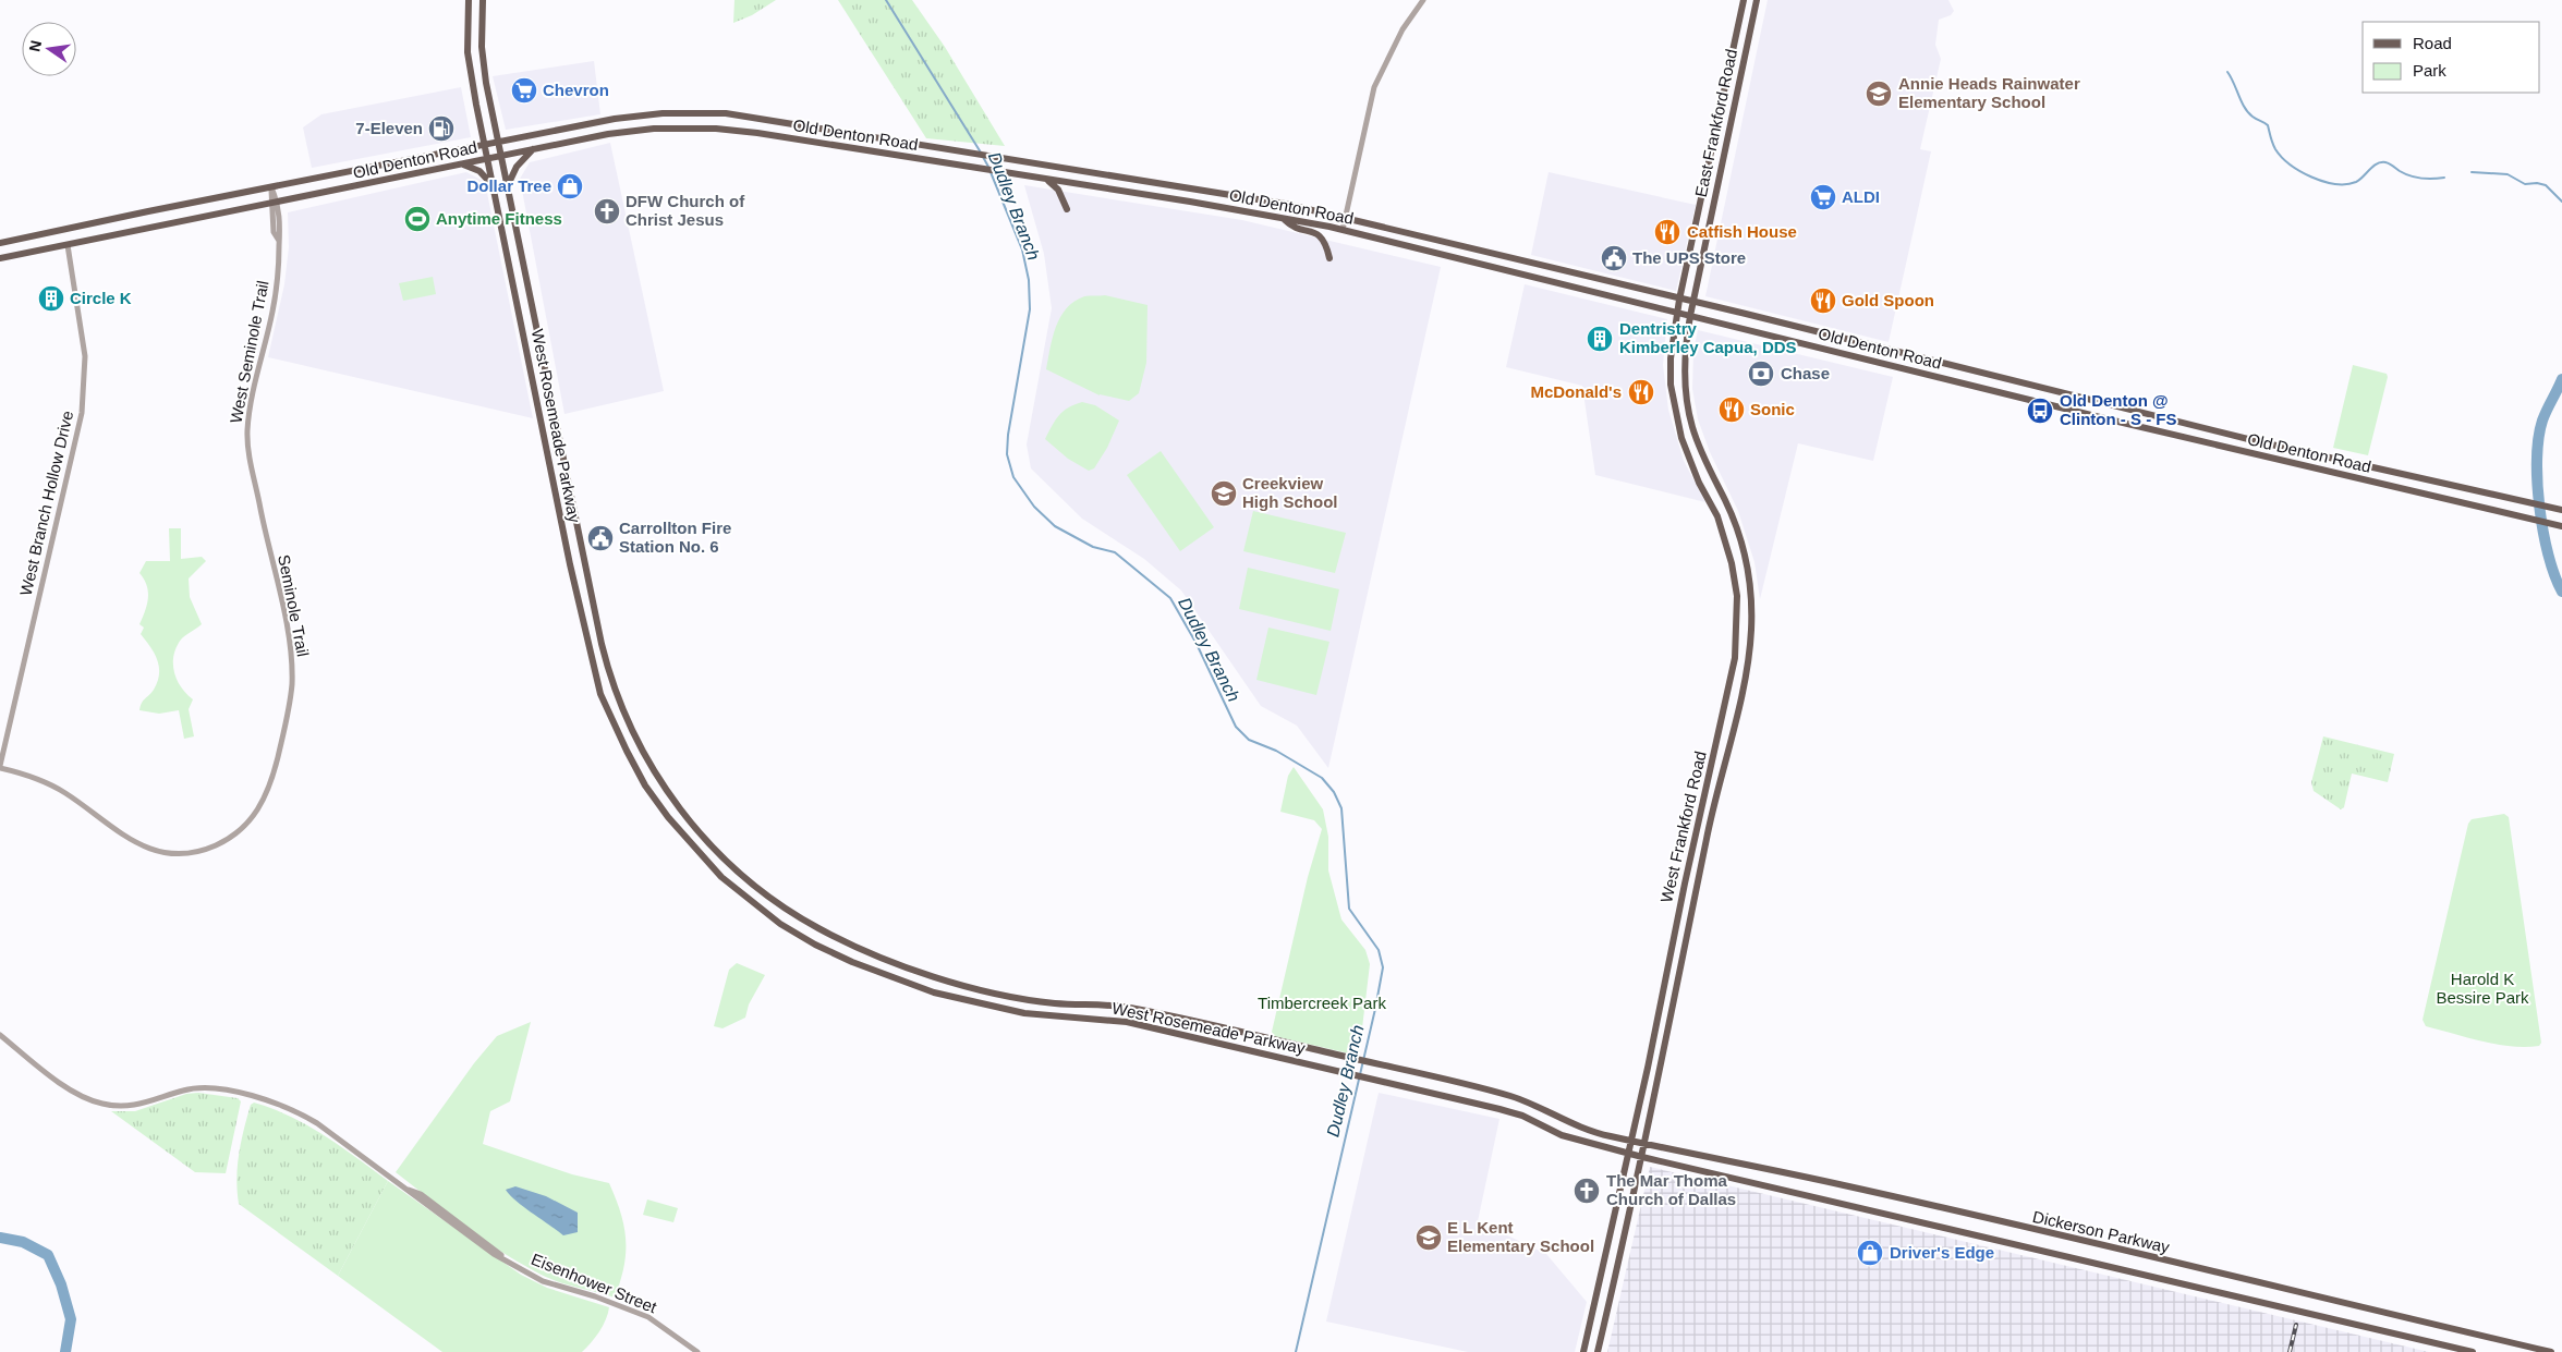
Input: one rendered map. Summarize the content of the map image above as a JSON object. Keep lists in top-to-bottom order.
{
  "streets": {
    "main road": [
      "East Frankford Road",
      "Old Denton Road",
      "West Rosemeade Parkway",
      "West Frankford Road",
      "Dickerson Parkway"
    ],
    "street": [
      "West Seminole Trail",
      "West Branch Hollow Drive",
      "Seminole Trail",
      "Eisenhower Street"
    ]
  },
  "crossings": [
    ["East Frankford Road", "Old Denton Road"],
    ["East Frankford Road", "West Frankford Road"],
    ["Old Denton Road", "West Seminole Trail"],
    ["Old Denton Road", "West Rosemeade Parkway"],
    ["Old Denton Road", "West Branch Hollow Drive"],
    ["Old Denton Road", "West Frankford Road"],
    ["West Seminole Trail", "Seminole Trail"],
    ["West Rosemeade Parkway", "West Frankford Road"],
    ["West Rosemeade Parkway", "Dickerson Parkway"],
    ["West Branch Hollow Drive", "Seminole Trail"],
    ["West Frankford Road", "Dickerson Parkway"]
  ],
  "water": ["Dudley Branch"],
  "parks": ["Harold K Bessire Park", "Timbercreek Park"],
  "places": {
    "supermarket": ["Chevron", "ALDI"],
    "school or university": ["Annie Heads Rainwater Elementary School", "Creekview High School", "E L Kent Elementary School"],
    "fuel station": ["7-Eleven"],
    "shop": ["Dollar Tree", "Driver's Edge"],
    "church": ["DFW Church of Christ Jesus", "The Mar Thoma Church of Dallas"],
    "sports": ["Anytime Fitness"],
    "restaurant": [
      "Catfish House",
      "Gold Spoon",
      "McDonald's",
      "Sonic"
    ],
    "public building": ["The UPS Store", "Carrollton Fire Station No. 6"],
    "building": ["Circle K", "Dentristry Kimberley Capua, DDS"],
    "bank": ["Chase"],
    "bus stop": ["Old Denton @ Clinton - S - FS"]
  },
  "legend": ["Road", "Park"],
  "north": "left"
}
